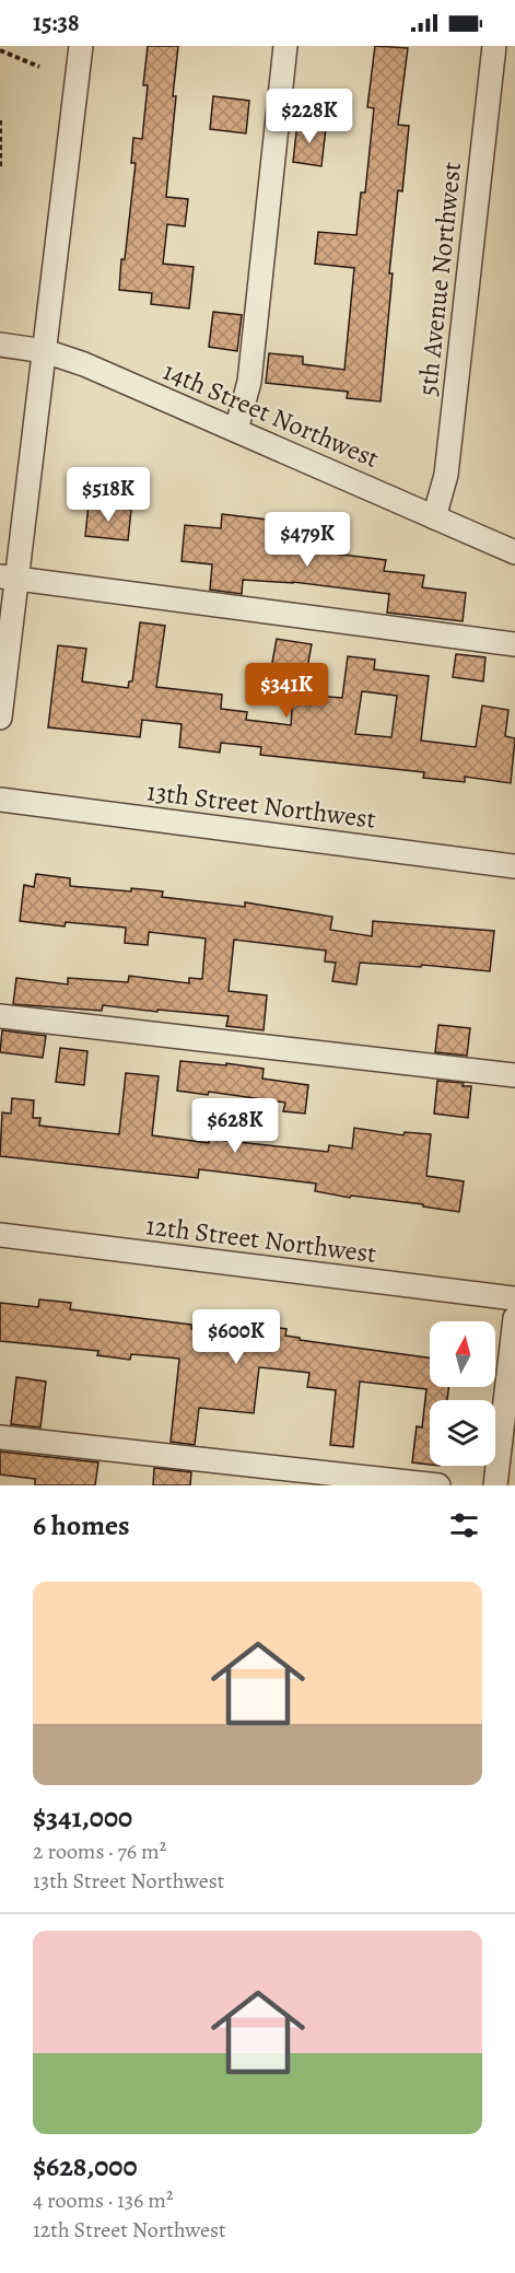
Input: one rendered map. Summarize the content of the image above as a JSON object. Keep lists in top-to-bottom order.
{
  "streets": {
    "street": [
      "5th Avenue Northwest",
      "14th Street Northwest",
      "13th Street Northwest",
      "12th Street Northwest"
    ]
  },
  "crossings": [
    ["5th Avenue Northwest", "14th Street Northwest"]
  ],
  "north": "top",
  "page": {
    "status": "15:38",
    "price": [
      "$228K",
      "$518K",
      "$479K",
      "$341K",
      "$628K",
      "$600K"
    ],
    "heading": "6 homes",
    "list": [
      {
        "name": "$341,000",
        "note": "2 rooms · 76 m² · 13th Street Northwest"
      },
      {
        "name": "$628,000",
        "note": "4 rooms · 136 m² · 12th Street Northwest"
      }
    ]
  }
}
